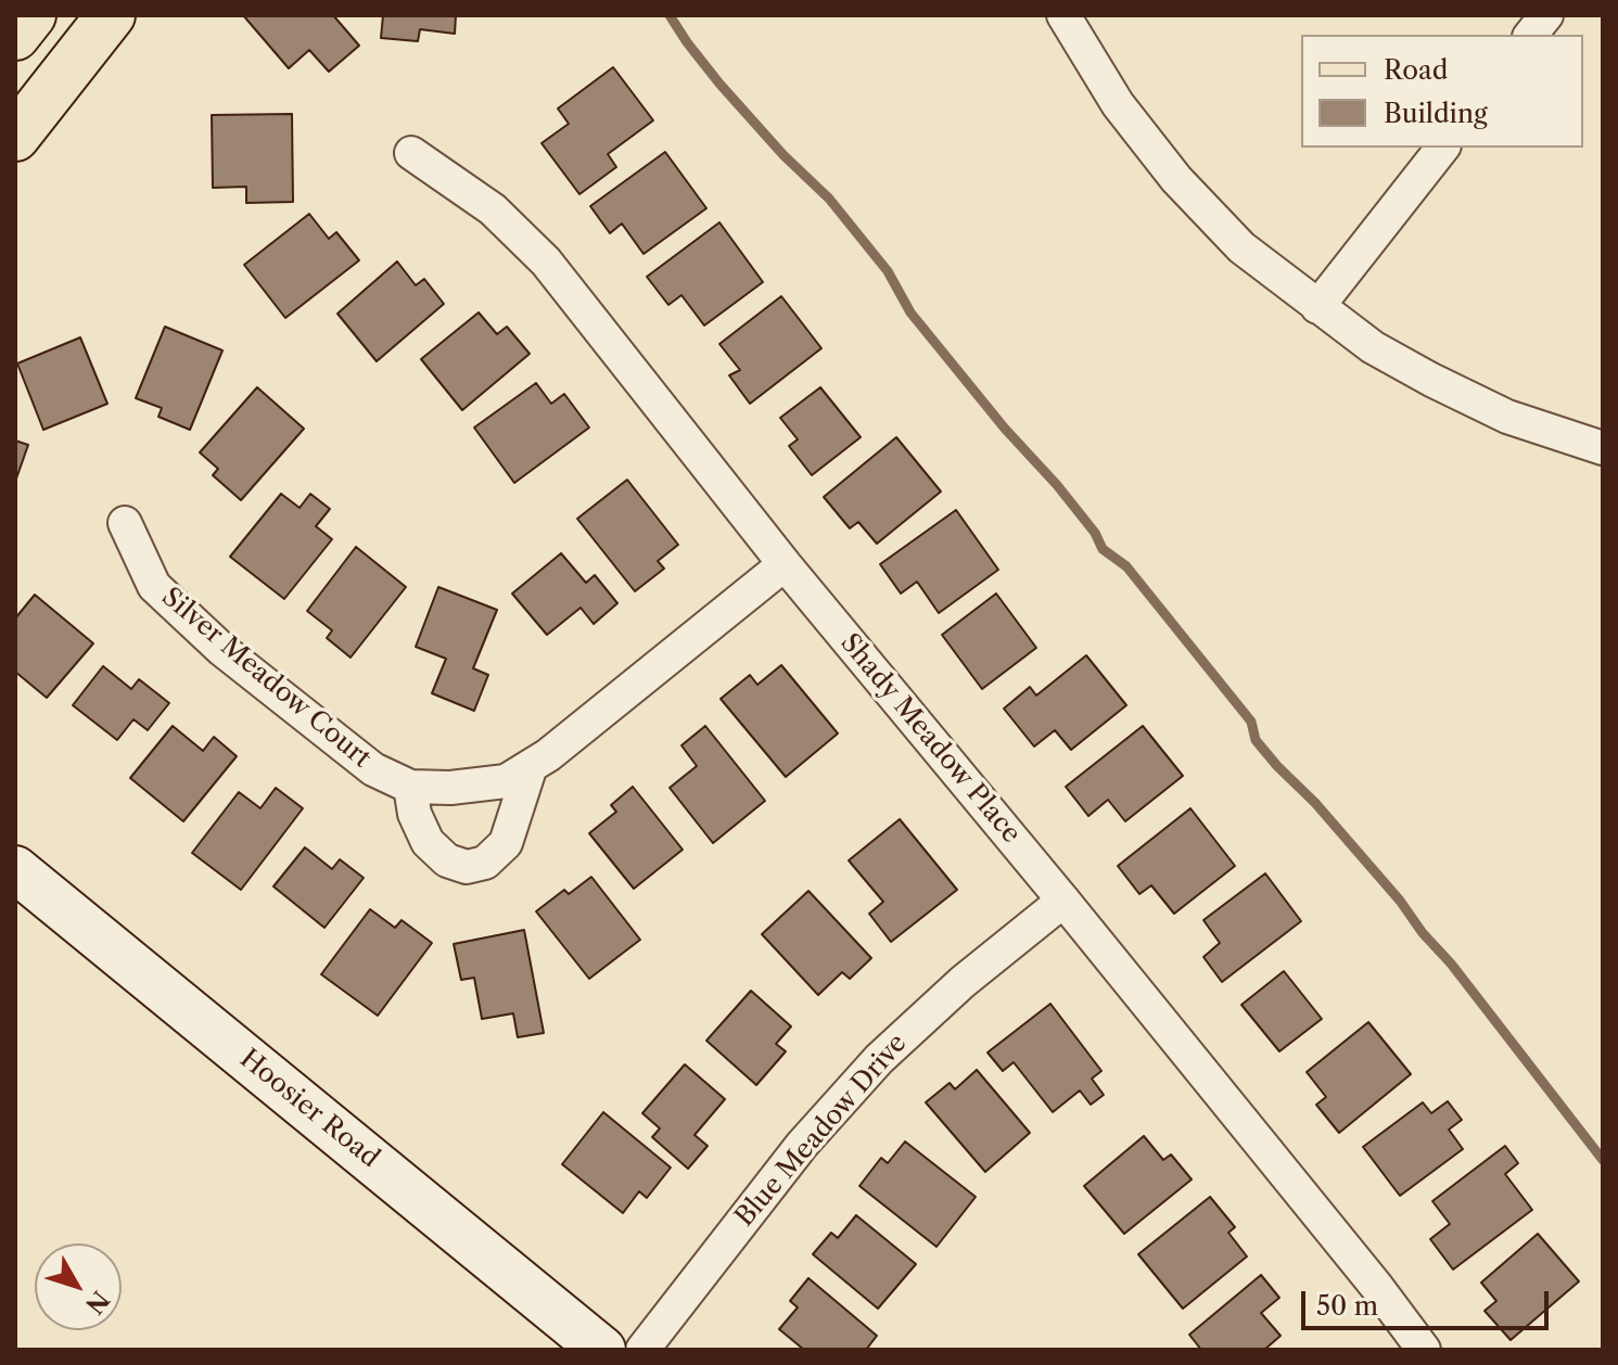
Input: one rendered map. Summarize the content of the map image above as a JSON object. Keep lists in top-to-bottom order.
{
  "streets": {
    "street": [
      "Silver Meadow Court",
      "Shady Meadow Place",
      "Hoosier Road",
      "Blue Meadow Drive"
    ]
  },
  "crossings": [
    ["Silver Meadow Court", "Shady Meadow Place"],
    ["Shady Meadow Place", "Blue Meadow Drive"]
  ],
  "legend": ["Road", "Building"],
  "scale_bar": "50 m",
  "north": "bottom right"
}
